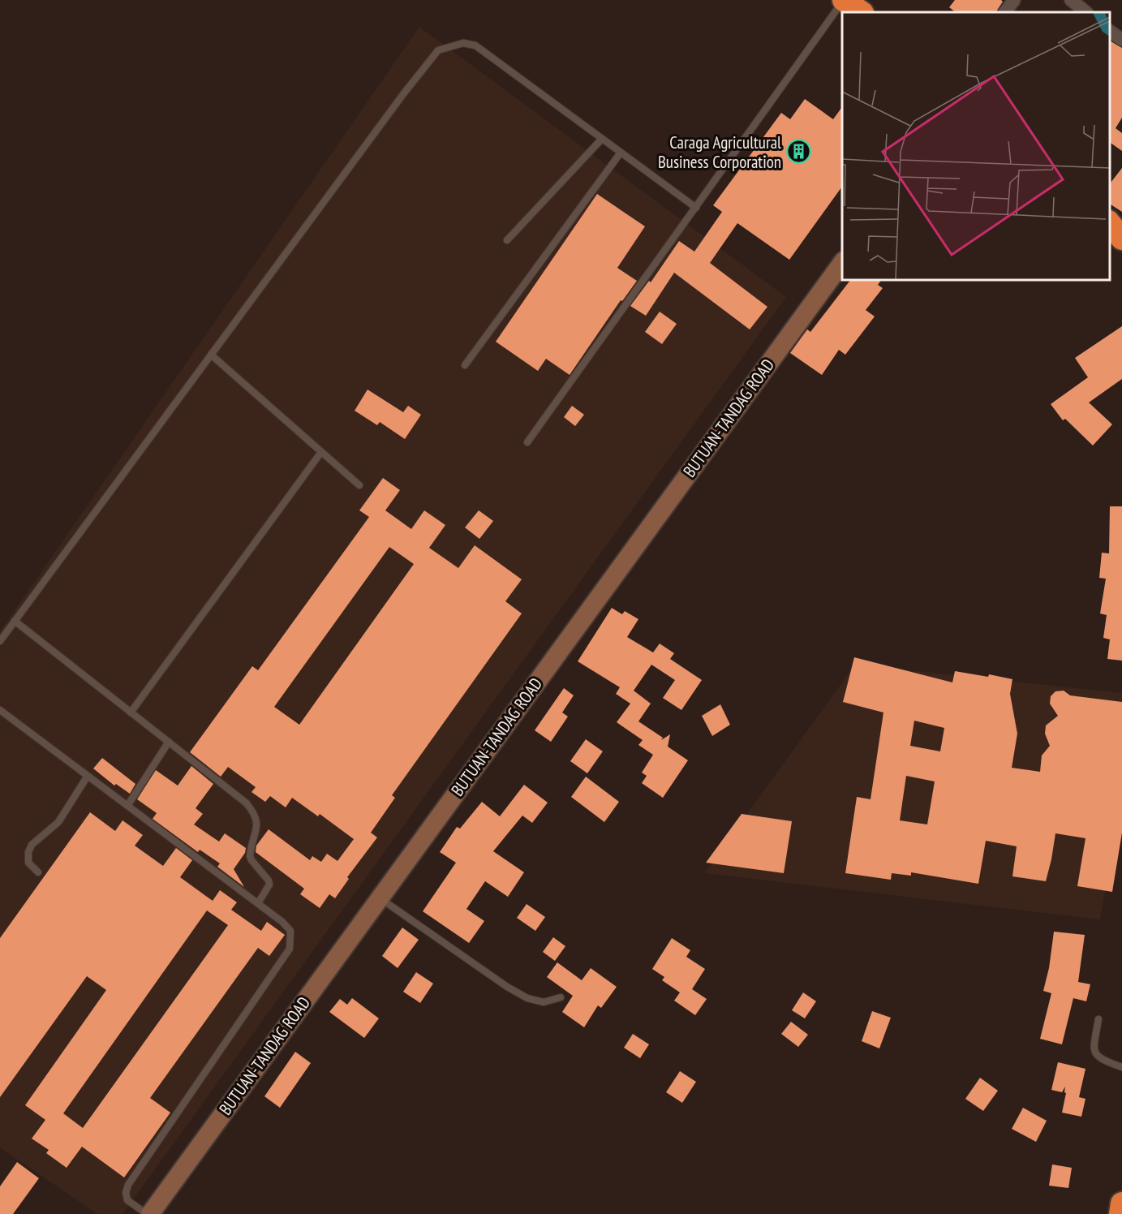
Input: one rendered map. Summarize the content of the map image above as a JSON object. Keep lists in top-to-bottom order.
{
  "streets": {
    "main road": ["BUTUAN-TANDAG ROAD"]
  },
  "places": {
    "building": ["Caraga Agricultural Business Corporation"]
  }
}
